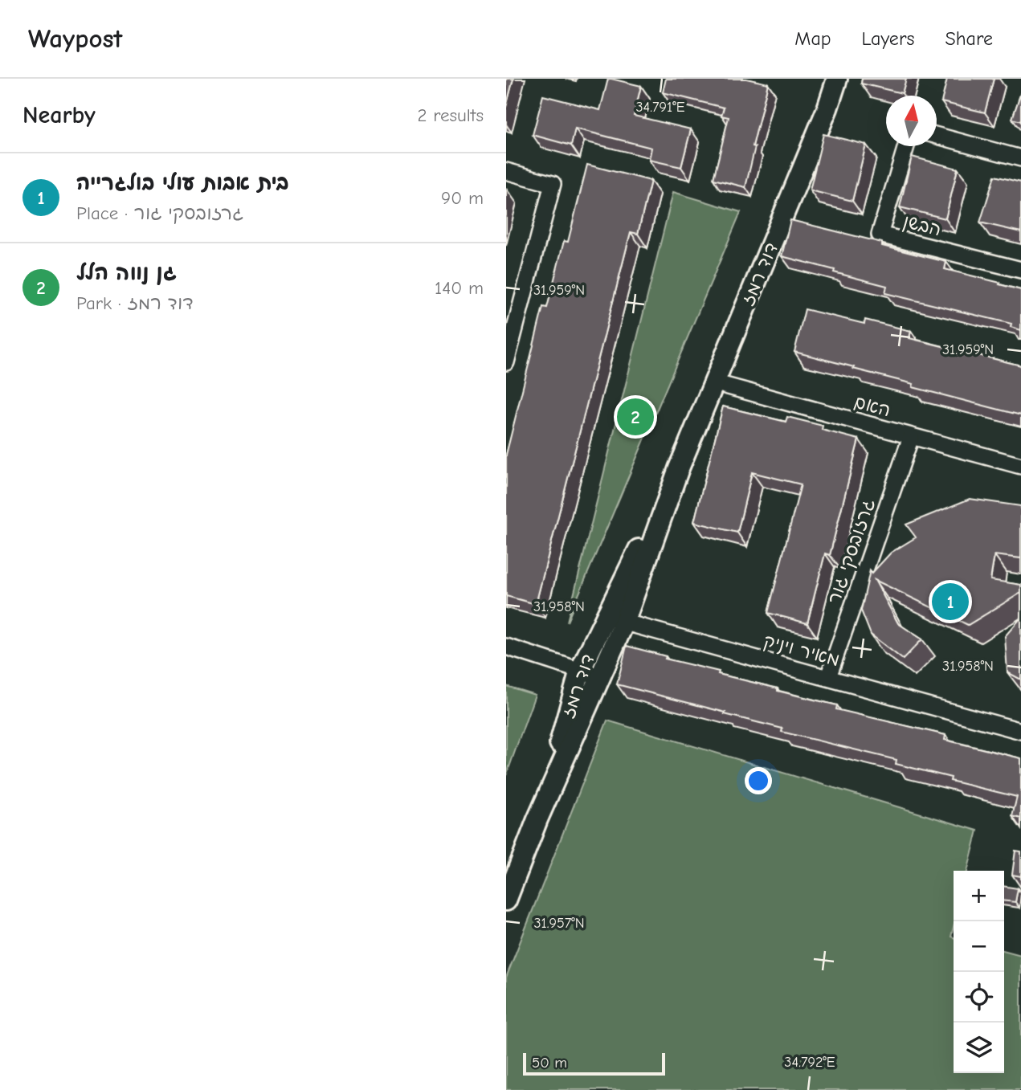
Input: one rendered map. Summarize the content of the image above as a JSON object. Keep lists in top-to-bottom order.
{
  "streets": {
    "street": [
      "הבשן",
      "דוד רמז",
      "האם",
      "גרזובסקי גור",
      "מאיר ויניק"
    ]
  },
  "crossings": [
    ["דוד רמז", "האם"],
    ["דוד רמז", "מאיר ויניק"],
    ["האם", "גרזובסקי גור"],
    ["גרזובסקי גור", "מאיר ויניק"]
  ],
  "scale_bar": "50 m",
  "north": "top",
  "page": {
    "header": "Waypost",
    "nav": ["Map", "Layers", "Share"],
    "heading": ["Nearby", "2 results"],
    "list": [
      {
        "mark": "1",
        "name": "בית אבות עולי בולגרייה",
        "note": "Place · גרזובסקי גור",
        "value": "90 m"
      },
      {
        "mark": "2",
        "name": "גן נווה הלל",
        "note": "Park · דוד רמז",
        "value": "140 m"
      }
    ],
    "pins": ["2", "1"],
    "map_buttons": ["+", "−"],
    "scale": "50 m"
  },
  "coordinates": [
    "34.791°E",
    "31.959°N",
    "31.958°N",
    "31.957°N",
    "34.792°E"
  ]
}
